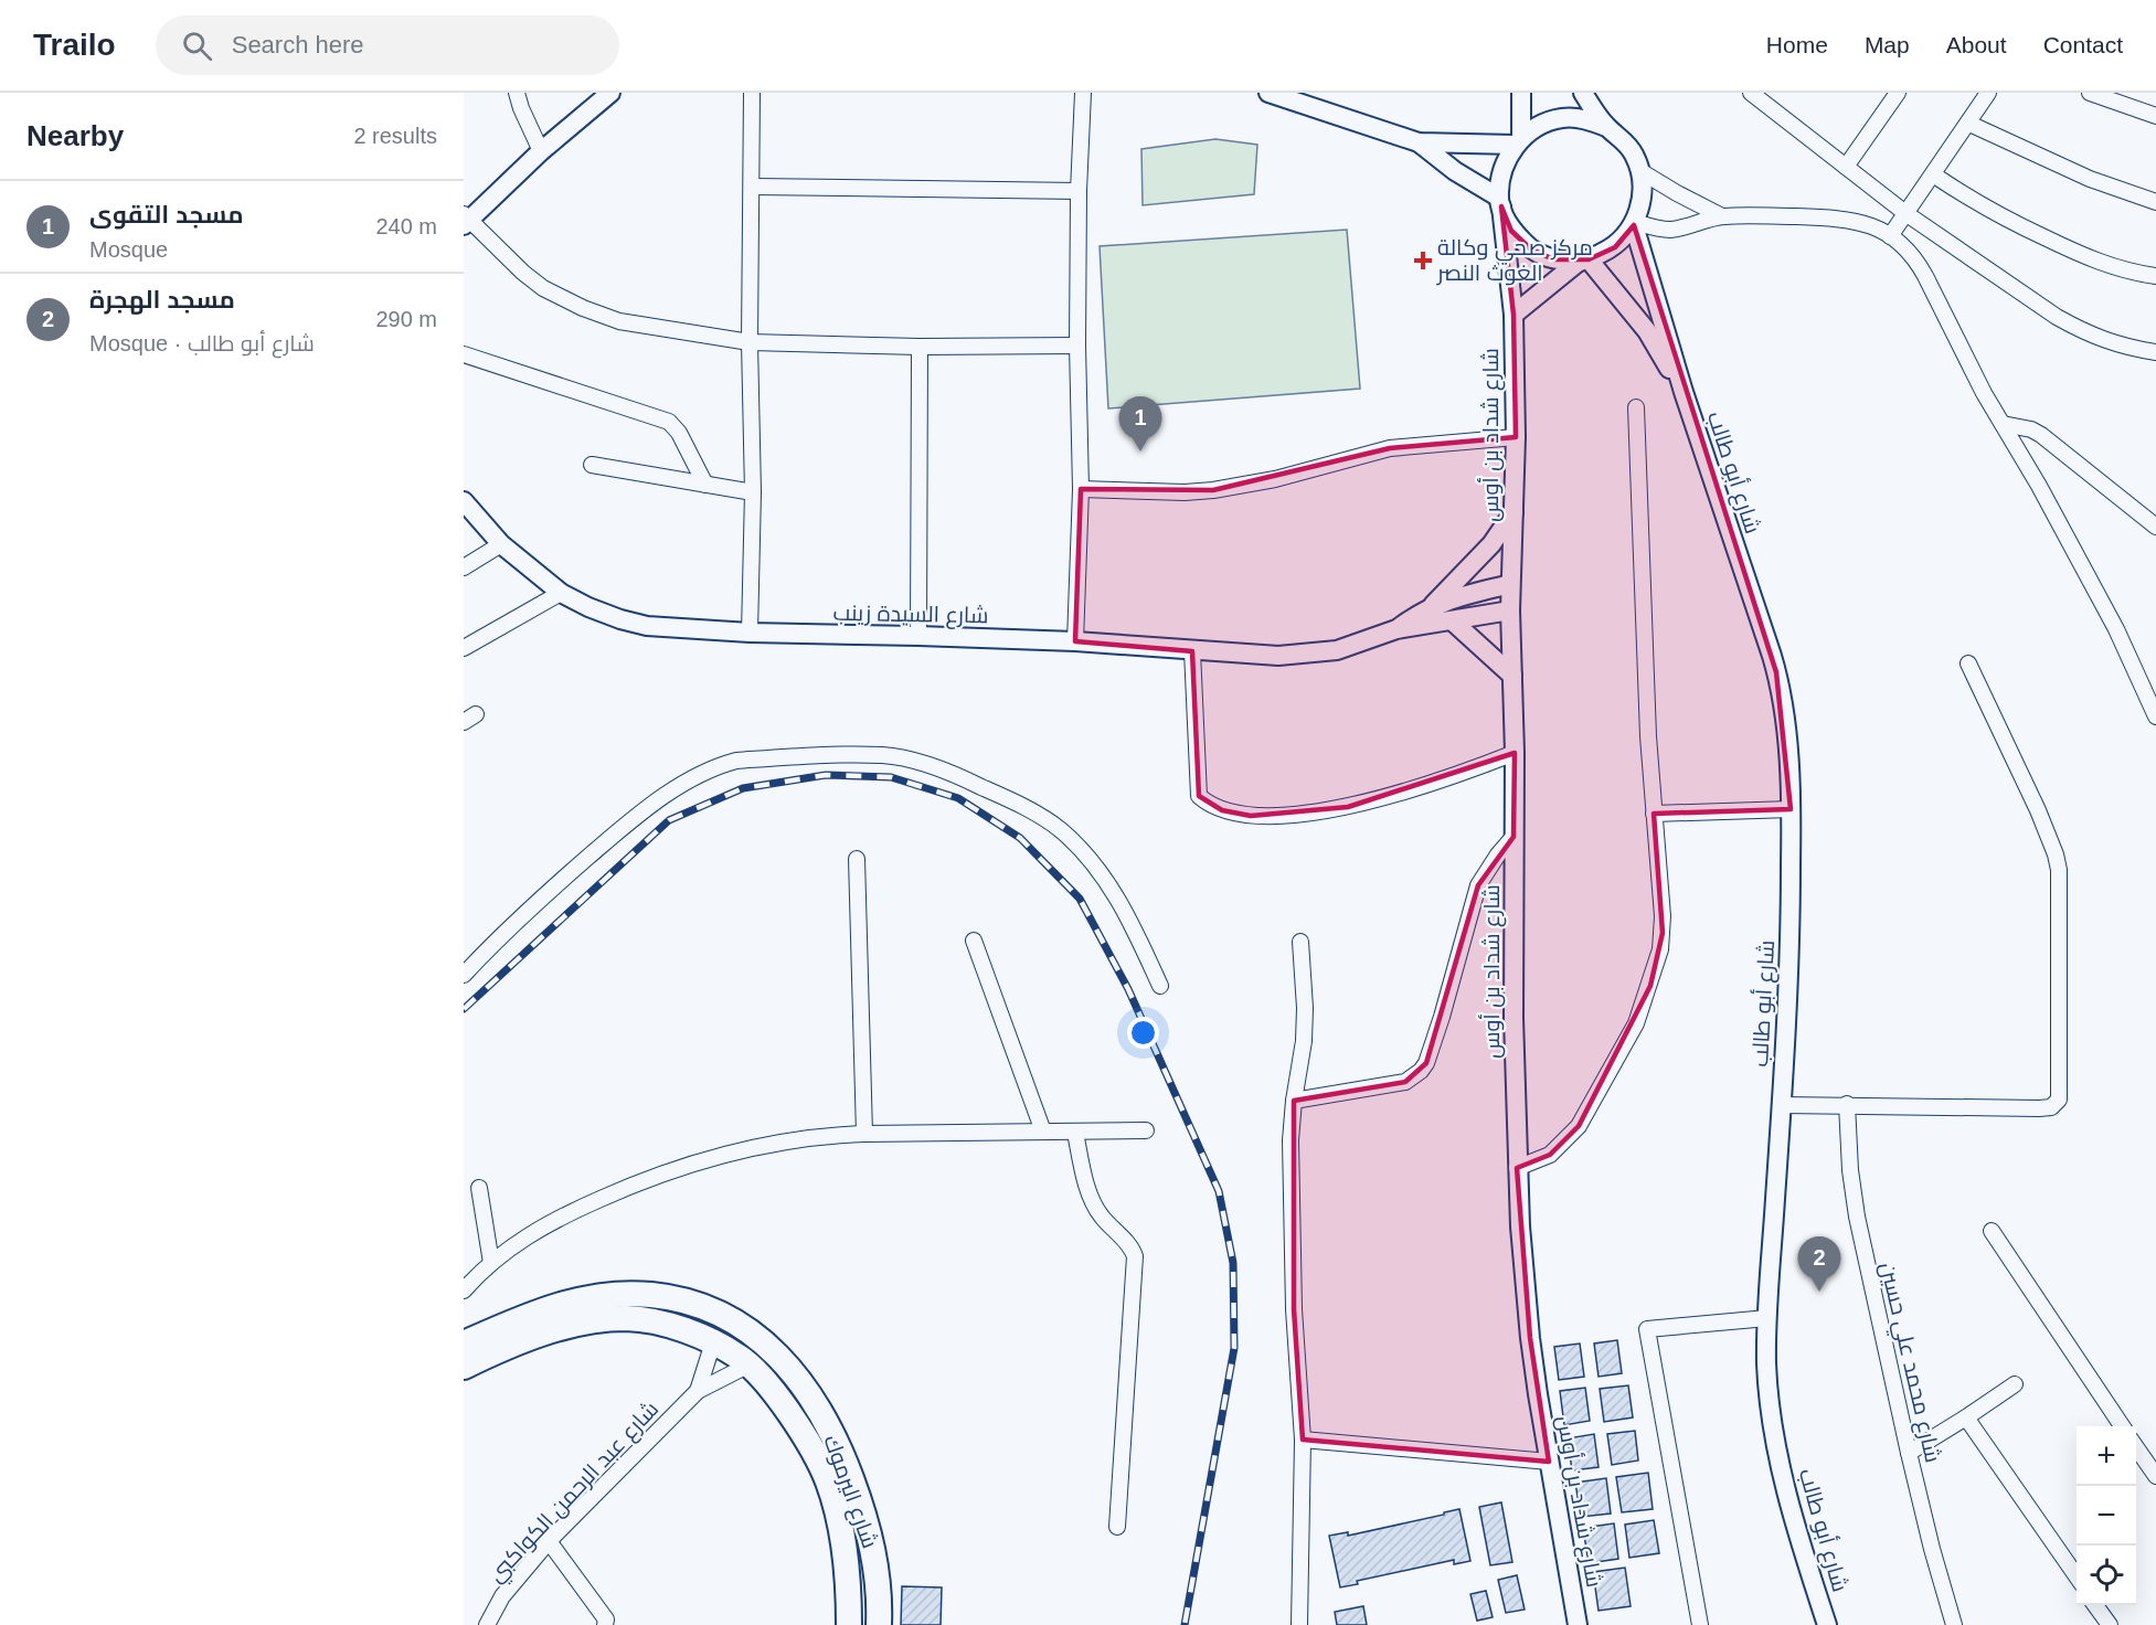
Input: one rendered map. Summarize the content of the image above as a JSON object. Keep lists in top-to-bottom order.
{
  "streets": {
    "highway": ["شارع اليرموك"],
    "street": [
      "شارع شداد بن أوس",
      "شارع أبو طالب",
      "شارع السيدة زينب",
      "شارع محمد علي حسين",
      "شارع عبد الرحمن الكواكبي"
    ]
  },
  "crossings": [
    ["شارع شداد بن أوس", "شارع أبو طالب"],
    ["شارع شداد بن أوس", "شارع السيدة زينب"],
    ["شارع عبد الرحمن الكواكبي", "شارع اليرموك"]
  ],
  "places": {
    "health": ["مركز صحي وكالة الغوث النصر"]
  },
  "page": {
    "header": "Trailo",
    "search": "Search here",
    "nav": [
      "Home",
      "Map",
      "About",
      "Contact"
    ],
    "heading": ["Nearby", "2 results"],
    "list": [
      {
        "mark": "1",
        "name": "مسجد التقوى",
        "note": "Mosque",
        "value": "240 m"
      },
      {
        "mark": "2",
        "name": "مسجد الهجرة",
        "note": "Mosque · شارع أبو طالب",
        "value": "290 m"
      }
    ],
    "pins": ["1", "2"],
    "map_buttons": ["+", "−"]
  }
}
